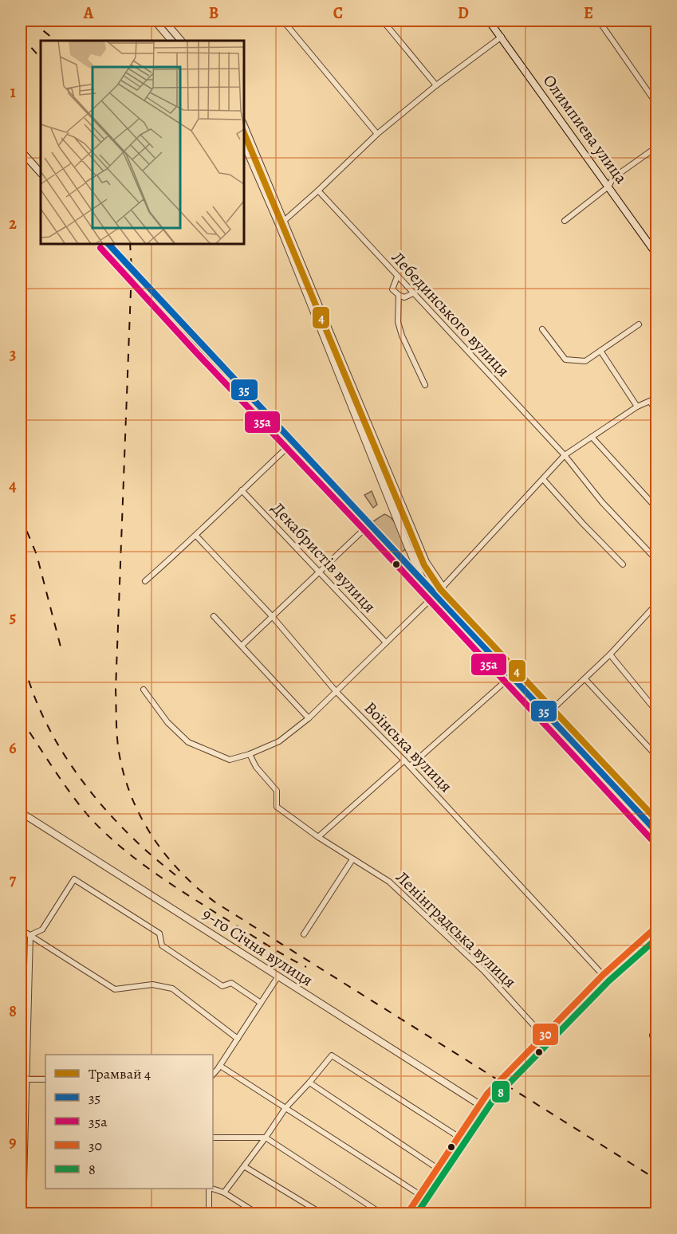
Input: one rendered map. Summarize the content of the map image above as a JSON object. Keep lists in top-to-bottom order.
{
  "streets": {
    "main road": ["Олимпиева улица"],
    "street": [
      "Лебединського вулиця",
      "Декабристів вулиця",
      "Воїнська вулиця",
      "Ленінградська вулиця",
      "9-го Січня вулиця"
    ]
  },
  "lines": [
    "tram line 4",
    "transit line 35",
    "transit line 35а",
    "transit line 30",
    "transit line 8"
  ],
  "legend": [
    "Трамвай 4",
    "35",
    "35а",
    "30",
    "8"
  ],
  "grid": {
    "columns": [
      "A",
      "B",
      "C",
      "D",
      "E"
    ],
    "rows": [
      "1",
      "2",
      "3",
      "4",
      "5",
      "6",
      "7",
      "8",
      "9"
    ]
  }
}
